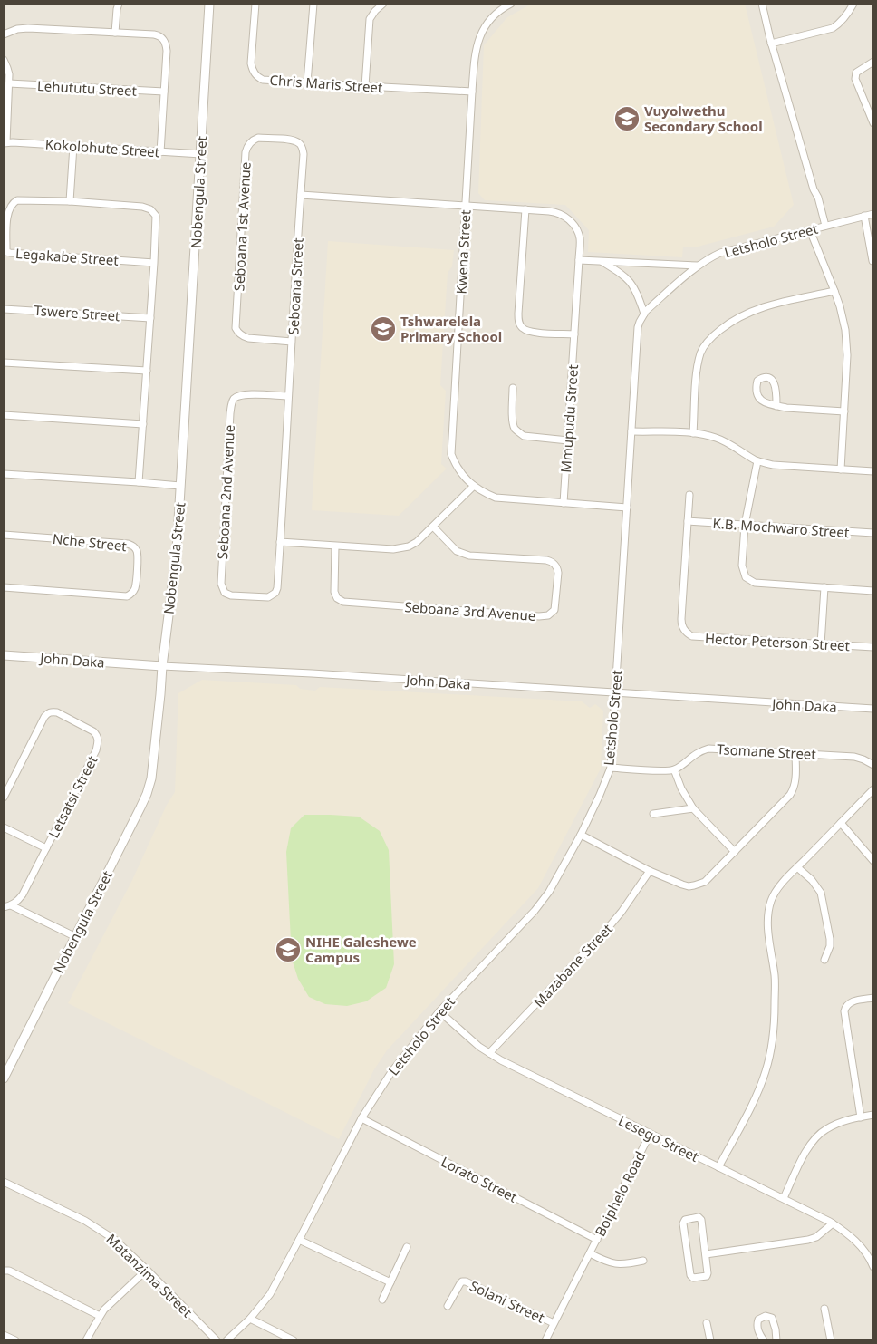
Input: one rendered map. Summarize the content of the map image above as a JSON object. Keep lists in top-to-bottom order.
{
  "streets": {
    "street": [
      "Chris Maris Street",
      "Lehututu Street",
      "Kokolohute Street",
      "Nobengula Street",
      "Seboana 1st Avenue",
      "Letsholo Street",
      "Kwena Street",
      "Legakabe Street",
      "Seboana Street",
      "Tswere Street",
      "Mmupudu Street",
      "Seboana 2nd Avenue",
      "K.B. Mochwaro Street",
      "Nche Street",
      "Seboana 3rd Avenue",
      "Hector Peterson Street",
      "John Daka",
      "Tsomane Street",
      "Letsatsi Street",
      "Mazabane Street",
      "Lesego Street",
      "Lorato Street",
      "Boiphelo Road",
      "Matanzima Street",
      "Solani Street"
    ]
  },
  "crossings": [
    ["Chris Maris Street", "Kwena Street"],
    ["Kokolohute Street", "Nobengula Street"],
    ["Nobengula Street", "John Daka"],
    ["Nobengula Street", "Letsatsi Street"],
    ["Seboana 1st Avenue", "Seboana Street"],
    ["Letsholo Street", "Kwena Street"],
    ["Letsholo Street", "John Daka"],
    ["Letsholo Street", "Lesego Street"],
    ["Letsholo Street", "Lorato Street"],
    ["Kwena Street", "Mmupudu Street"],
    ["Legakabe Street", "Tswere Street"],
    ["Seboana Street", "Seboana 2nd Avenue"],
    ["K.B. Mochwaro Street", "Hector Peterson Street"],
    ["Mazabane Street", "Lesego Street"],
    ["Lesego Street", "Boiphelo Road"],
    ["Lorato Street", "Boiphelo Road"],
    ["Boiphelo Road", "Solani Street"]
  ],
  "places": {
    "school or university": ["Vuyolwethu Secondary School", "Tshwarelela Primary School", "NIHE Galeshewe Campus"]
  }
}
